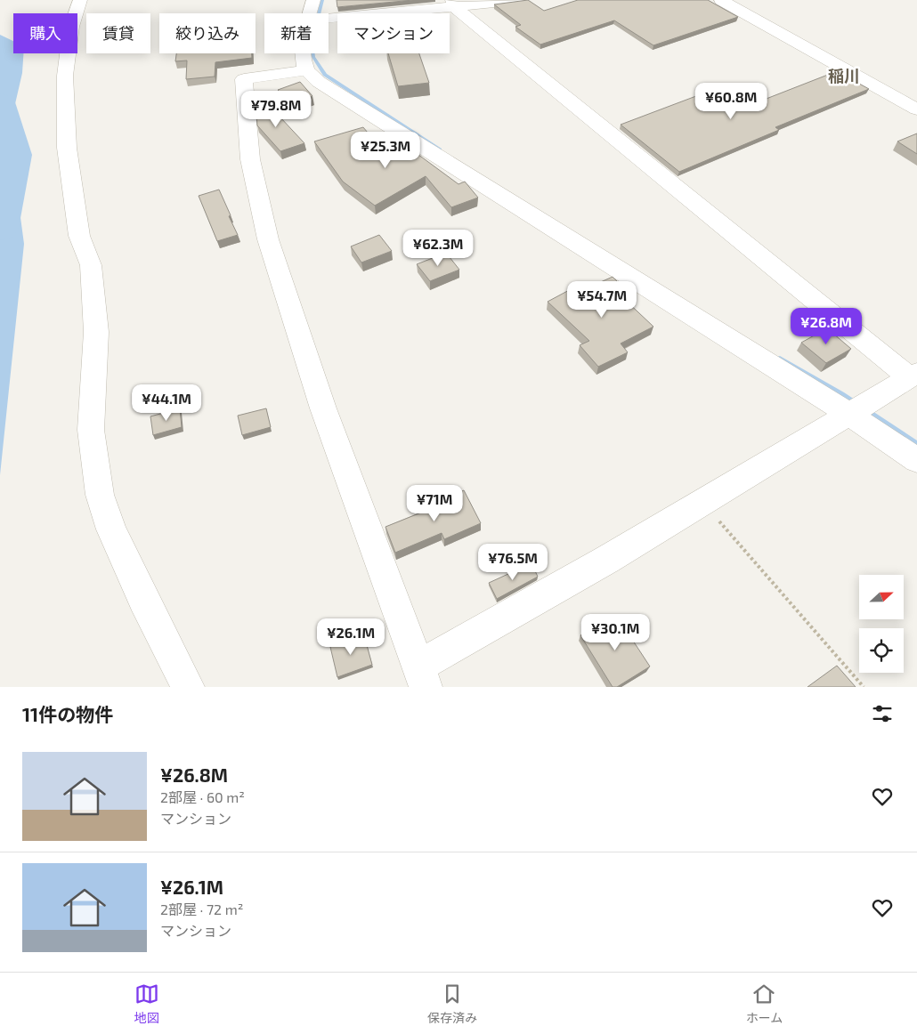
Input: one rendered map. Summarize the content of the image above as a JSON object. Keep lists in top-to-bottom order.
{
  "districts": ["稲川"],
  "north": "right",
  "page": {
    "chip": [
      "購入",
      "賃貸",
      "絞り込み",
      "新着",
      "マンション"
    ],
    "price": [
      "¥60.8M",
      "¥79.8M",
      "¥25.3M",
      "¥62.3M",
      "¥54.7M",
      "¥26.8M",
      "¥44.1M",
      "¥71M",
      "¥76.5M",
      "¥30.1M",
      "¥26.1M"
    ],
    "heading": "11件の物件",
    "list": [
      {
        "name": "¥26.8M",
        "note": "2部屋 · 60 m² · マンション"
      },
      {
        "name": "¥26.1M",
        "note": "2部屋 · 72 m² · マンション"
      }
    ],
    "tabs": ["地図", "保存済み", "ホーム"]
  }
}
